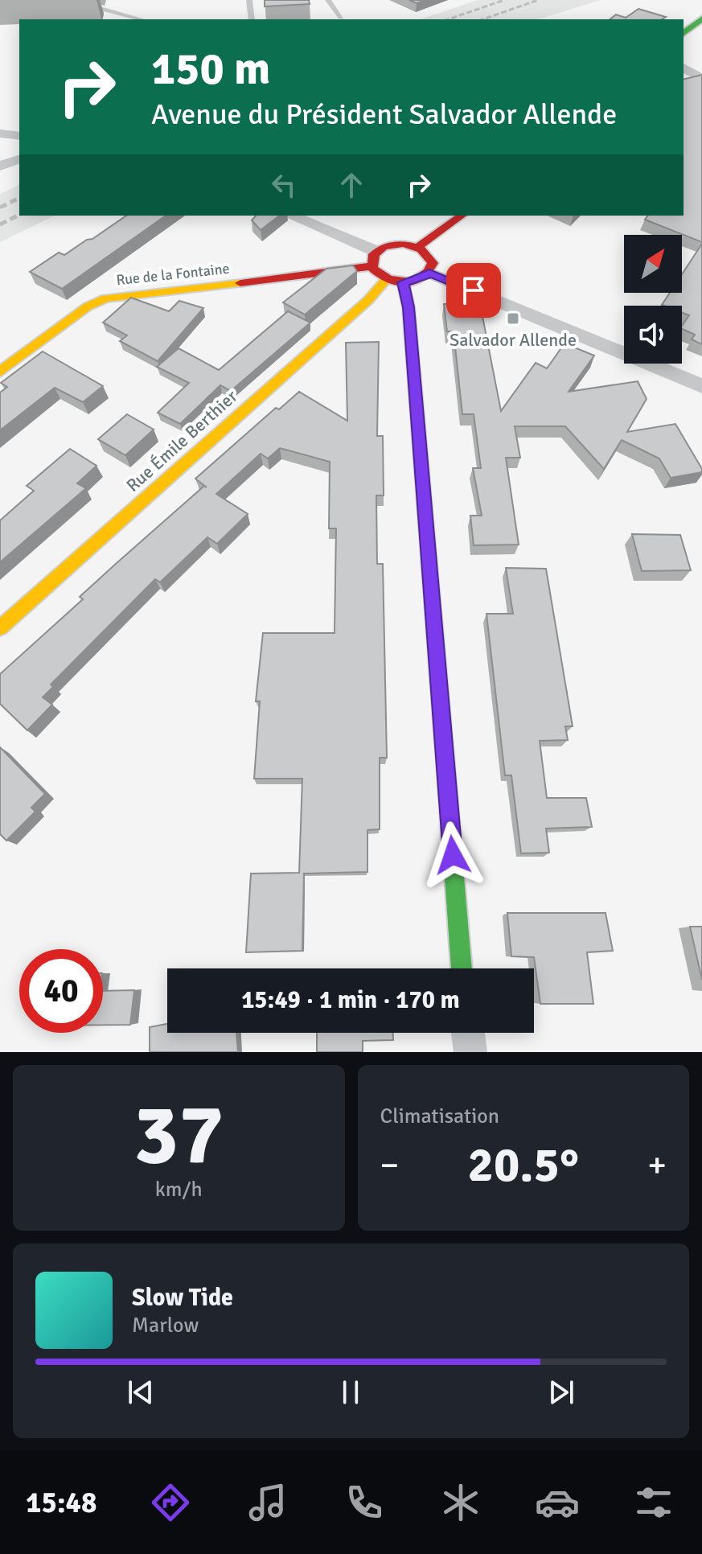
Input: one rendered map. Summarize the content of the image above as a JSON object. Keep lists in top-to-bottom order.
{
  "streets": {
    "street": ["Rue de la Fontaine", "Rue Émile Berthier"]
  },
  "crossings": [
    ["Rue de la Fontaine", "Rue Émile Berthier"]
  ],
  "places": {
    "transit": ["Salvador Allende"]
  },
  "north": "top right",
  "page": {
    "turn": ["150 m", "Avenue du Président Salvador Allende"],
    "limit": "40",
    "trip": "15:49 · 1 min · 170 m",
    "tile": [
      ["37", "km/h"],
      "Climatisation"
    ],
    "heat": ["−", "20.5°", "+"],
    "song": ["Slow Tide", "Marlow"],
    "tabs": "15:48"
  }
}
